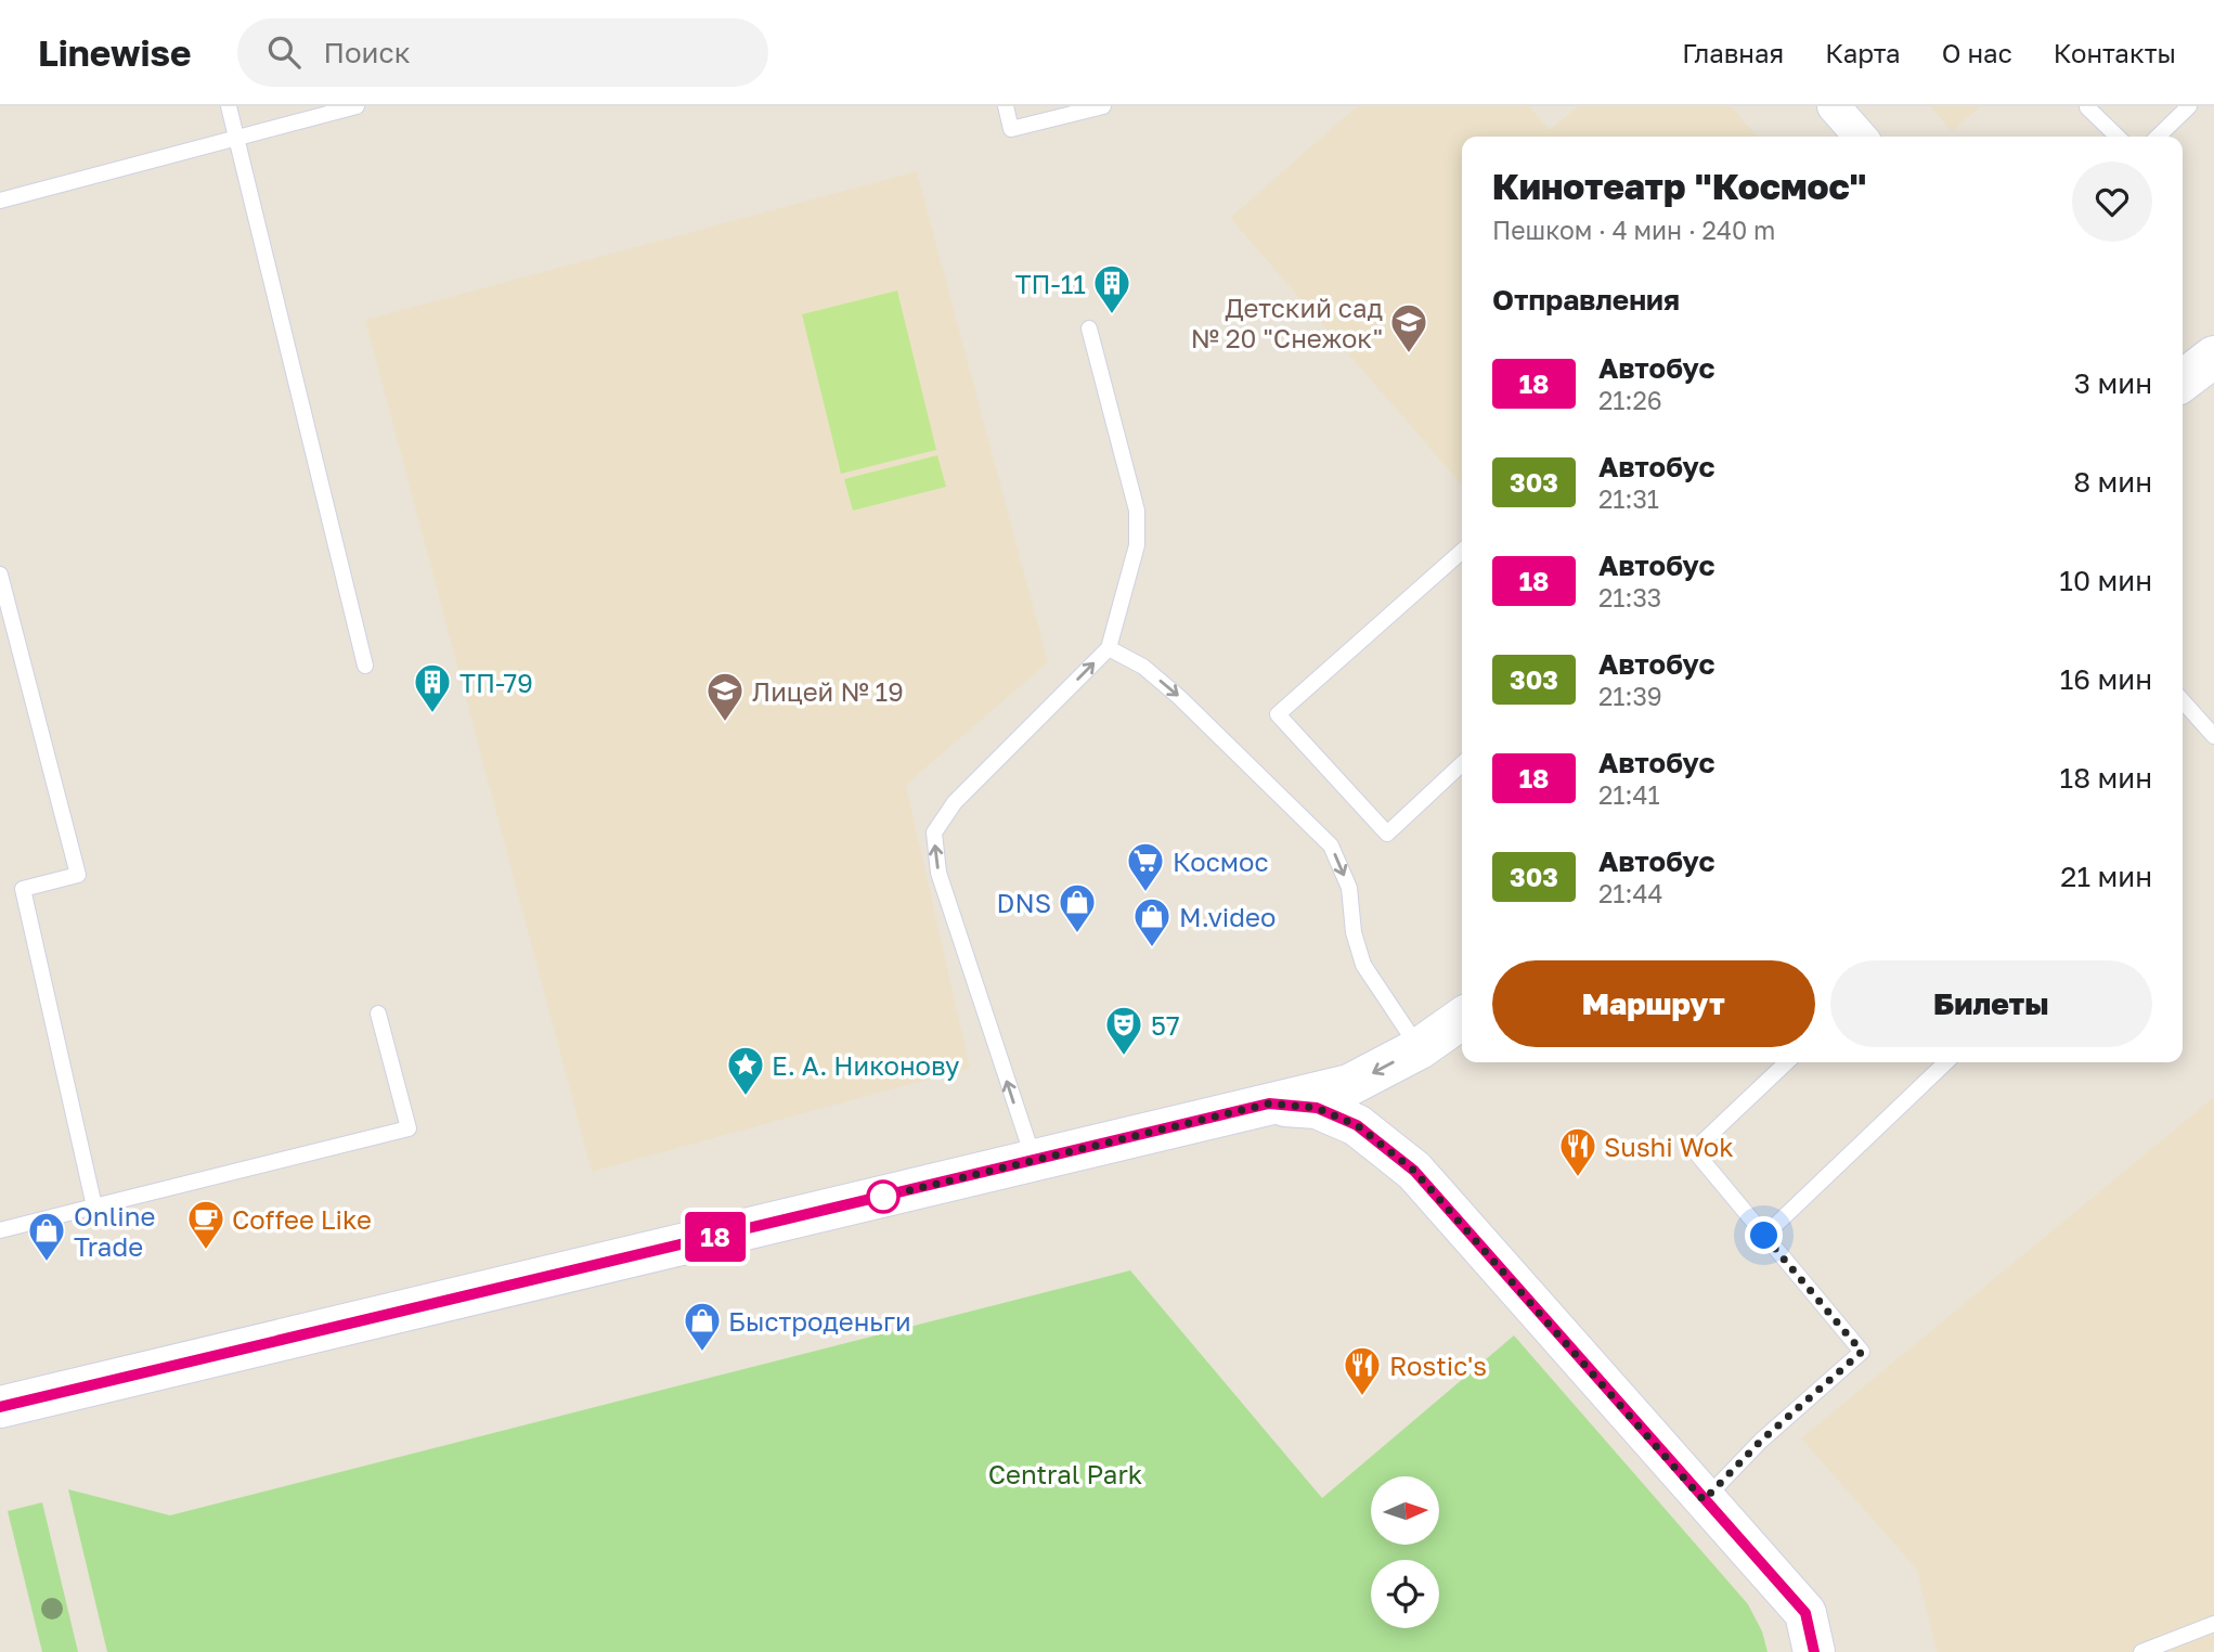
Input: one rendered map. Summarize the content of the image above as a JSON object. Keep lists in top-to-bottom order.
{
  "parks": ["Central Park"],
  "places": {
    "building": ["ТП-11", "ТП-79"],
    "school or university": ["Детский сад № 20 \"Снежок\"", "Лицей № 19"],
    "supermarket": ["Космос"],
    "shop": [
      "DNS",
      "M.video",
      "Online Trade",
      "Быстроденьги"
    ],
    "theatre": ["57"],
    "place": ["Е. А. Никонову"],
    "restaurant": ["Sushi Wok", "Rostic's"],
    "cafe": ["Coffee Like"]
  },
  "lines": ["bus line 18"],
  "north": "right",
  "page": {
    "header": "Linewise",
    "search": "Поиск",
    "nav": [
      "Главная",
      "Карта",
      "О нас",
      "Контакты"
    ],
    "on_map": "18",
    "heading": [
      ["Кинотеатр \"Космос\"", "Пешком · 4 мин · 240 m"],
      "Отправления"
    ],
    "list": [
      {
        "mark": "18",
        "name": "Автобус",
        "note": "21:26",
        "value": "3 мин"
      },
      {
        "mark": "303",
        "name": "Автобус",
        "note": "21:31",
        "value": "8 мин"
      },
      {
        "mark": "18",
        "name": "Автобус",
        "note": "21:33",
        "value": "10 мин"
      },
      {
        "mark": "303",
        "name": "Автобус",
        "note": "21:39",
        "value": "16 мин"
      },
      {
        "mark": "18",
        "name": "Автобус",
        "note": "21:41",
        "value": "18 мин"
      },
      {
        "mark": "303",
        "name": "Автобус",
        "note": "21:44",
        "value": "21 мин"
      }
    ],
    "buttons": ["Маршрут", "Билеты"]
  }
}
